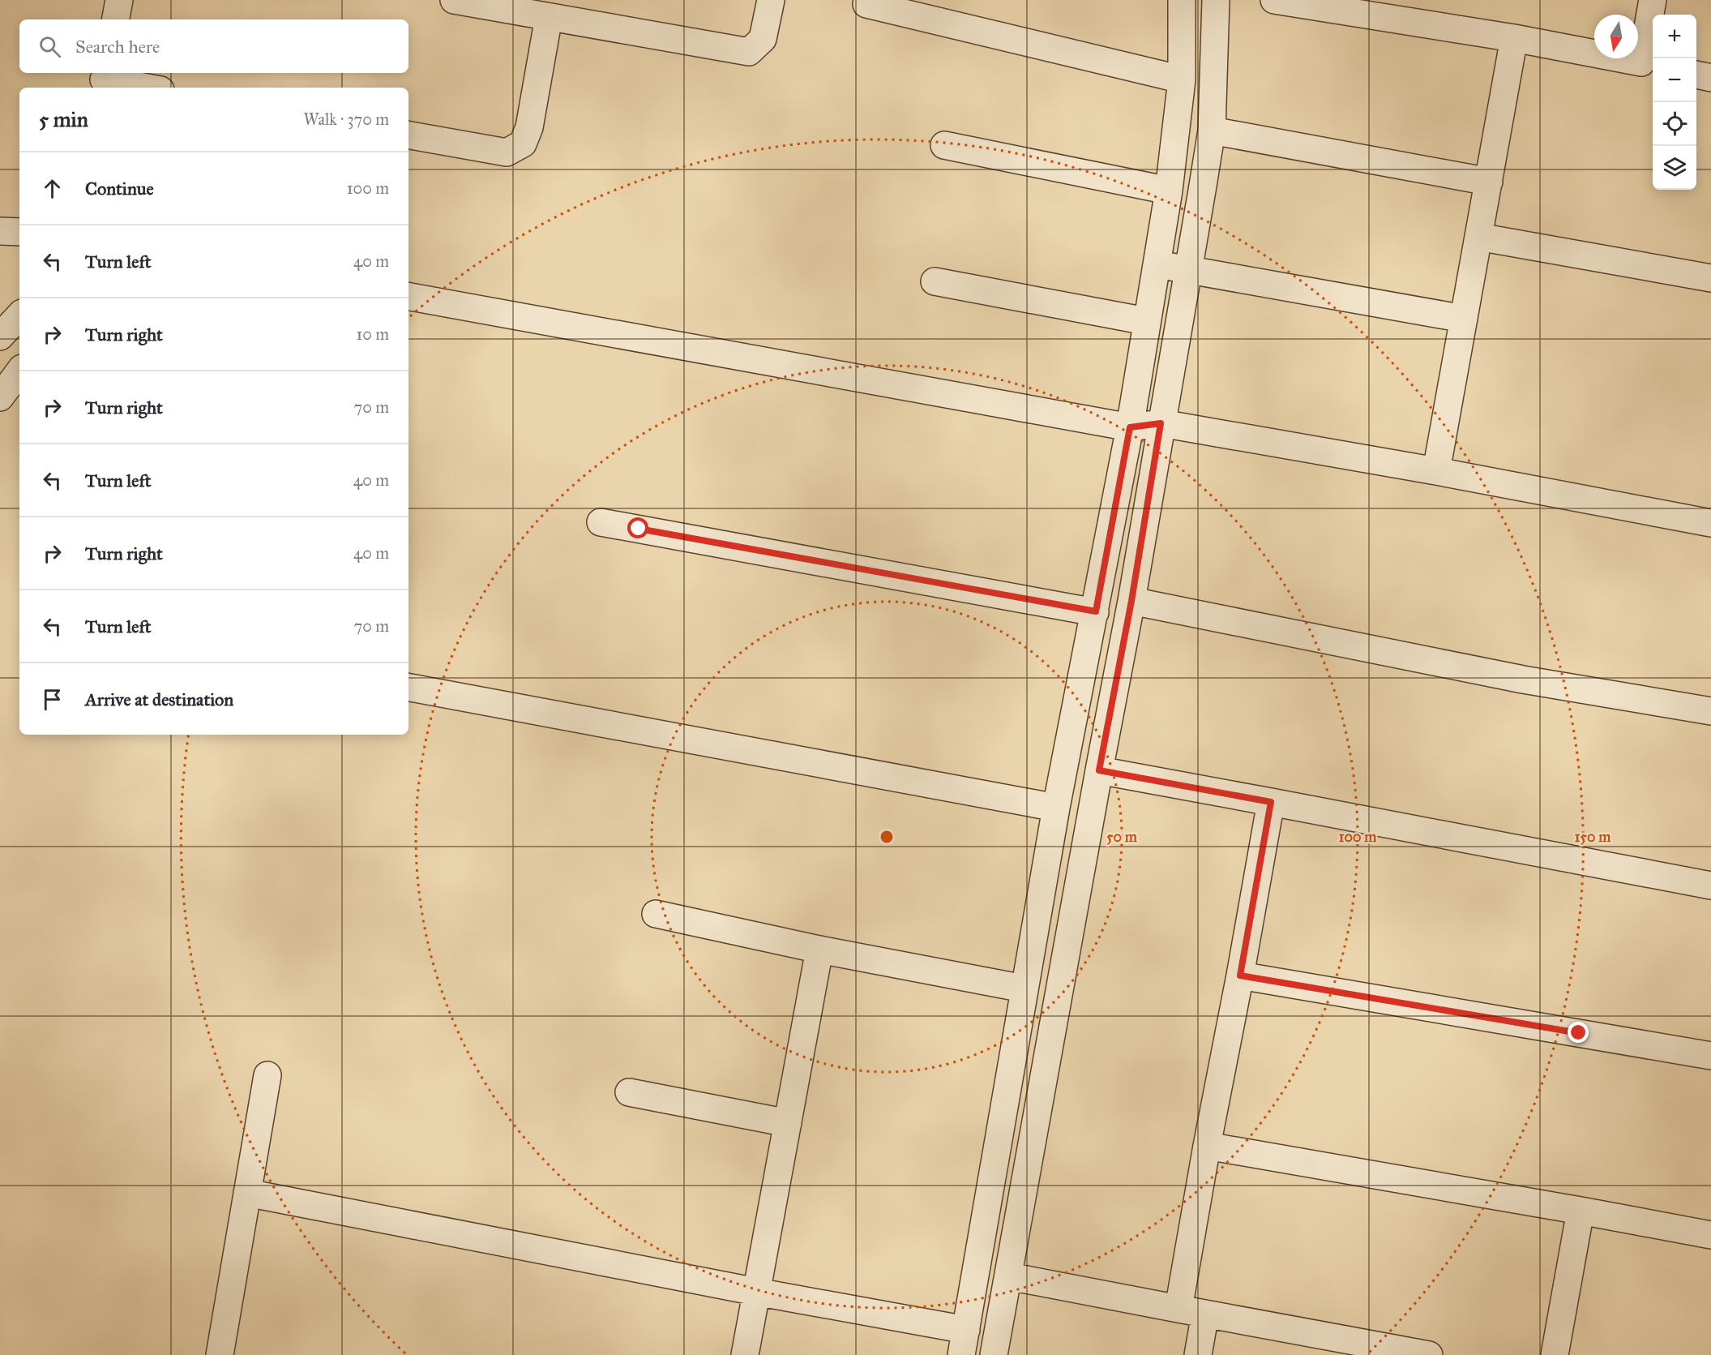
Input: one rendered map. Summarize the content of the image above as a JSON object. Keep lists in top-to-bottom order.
{
  "north": "bottom",
  "page": {
    "map_buttons": ["+", "−"],
    "search": "Search here",
    "heading": ["5 min", "Walk · 370 m"],
    "list": [
      ["Continue", "100 m"],
      ["Turn left", "40 m"],
      ["Turn right", "10 m"],
      ["Turn right", "70 m"],
      ["Turn left", "40 m"],
      ["Turn right", "40 m"],
      ["Turn left", "70 m"],
      "Arrive at destination"
    ]
  },
  "rings": ["50 m", "100 m", "150 m"]
}
